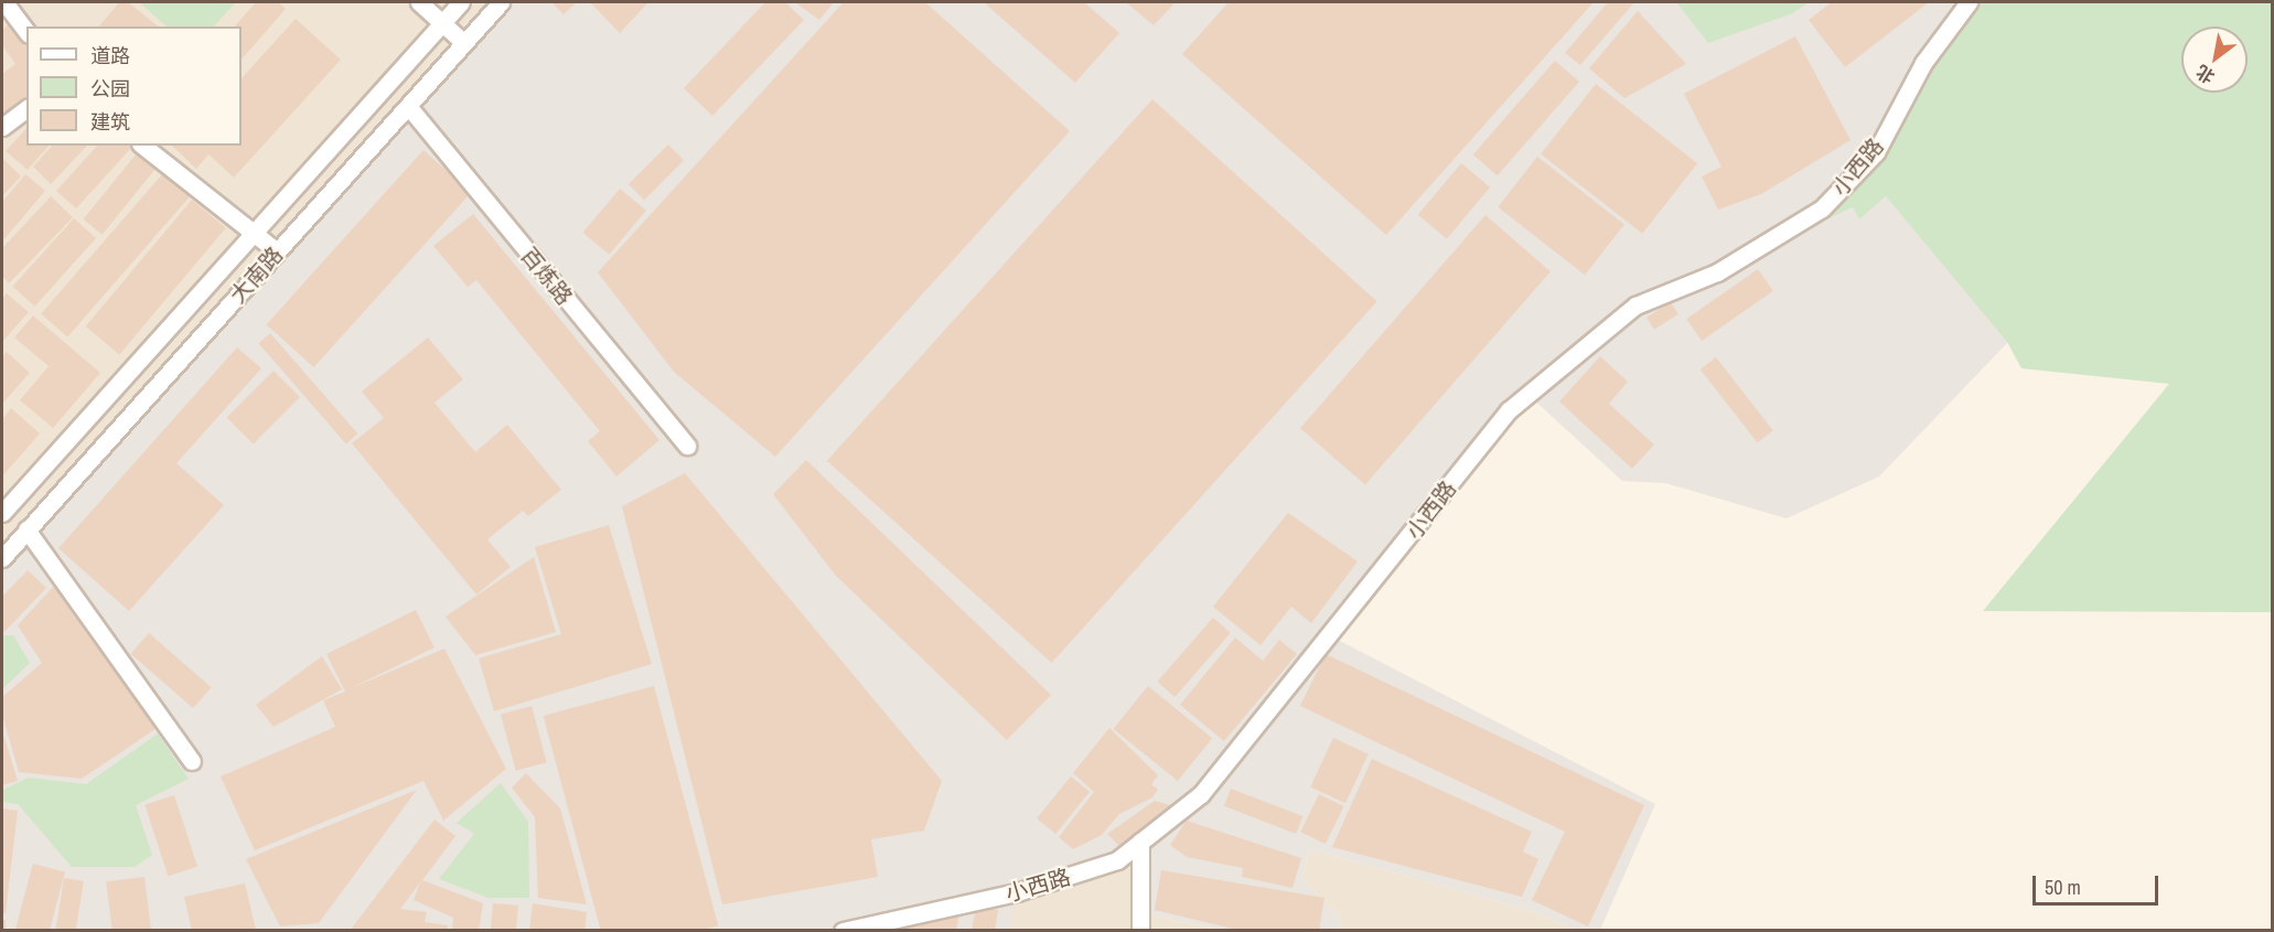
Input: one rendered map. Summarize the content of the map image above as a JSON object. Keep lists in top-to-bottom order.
{
  "streets": {
    "street": ["小西路", "大南路", "百炼路"]
  },
  "crossings": [
    ["大南路", "百炼路"]
  ],
  "legend": ["道路", "公园", "建筑"],
  "scale_bar": "50 m",
  "north": "bottom left"
}
